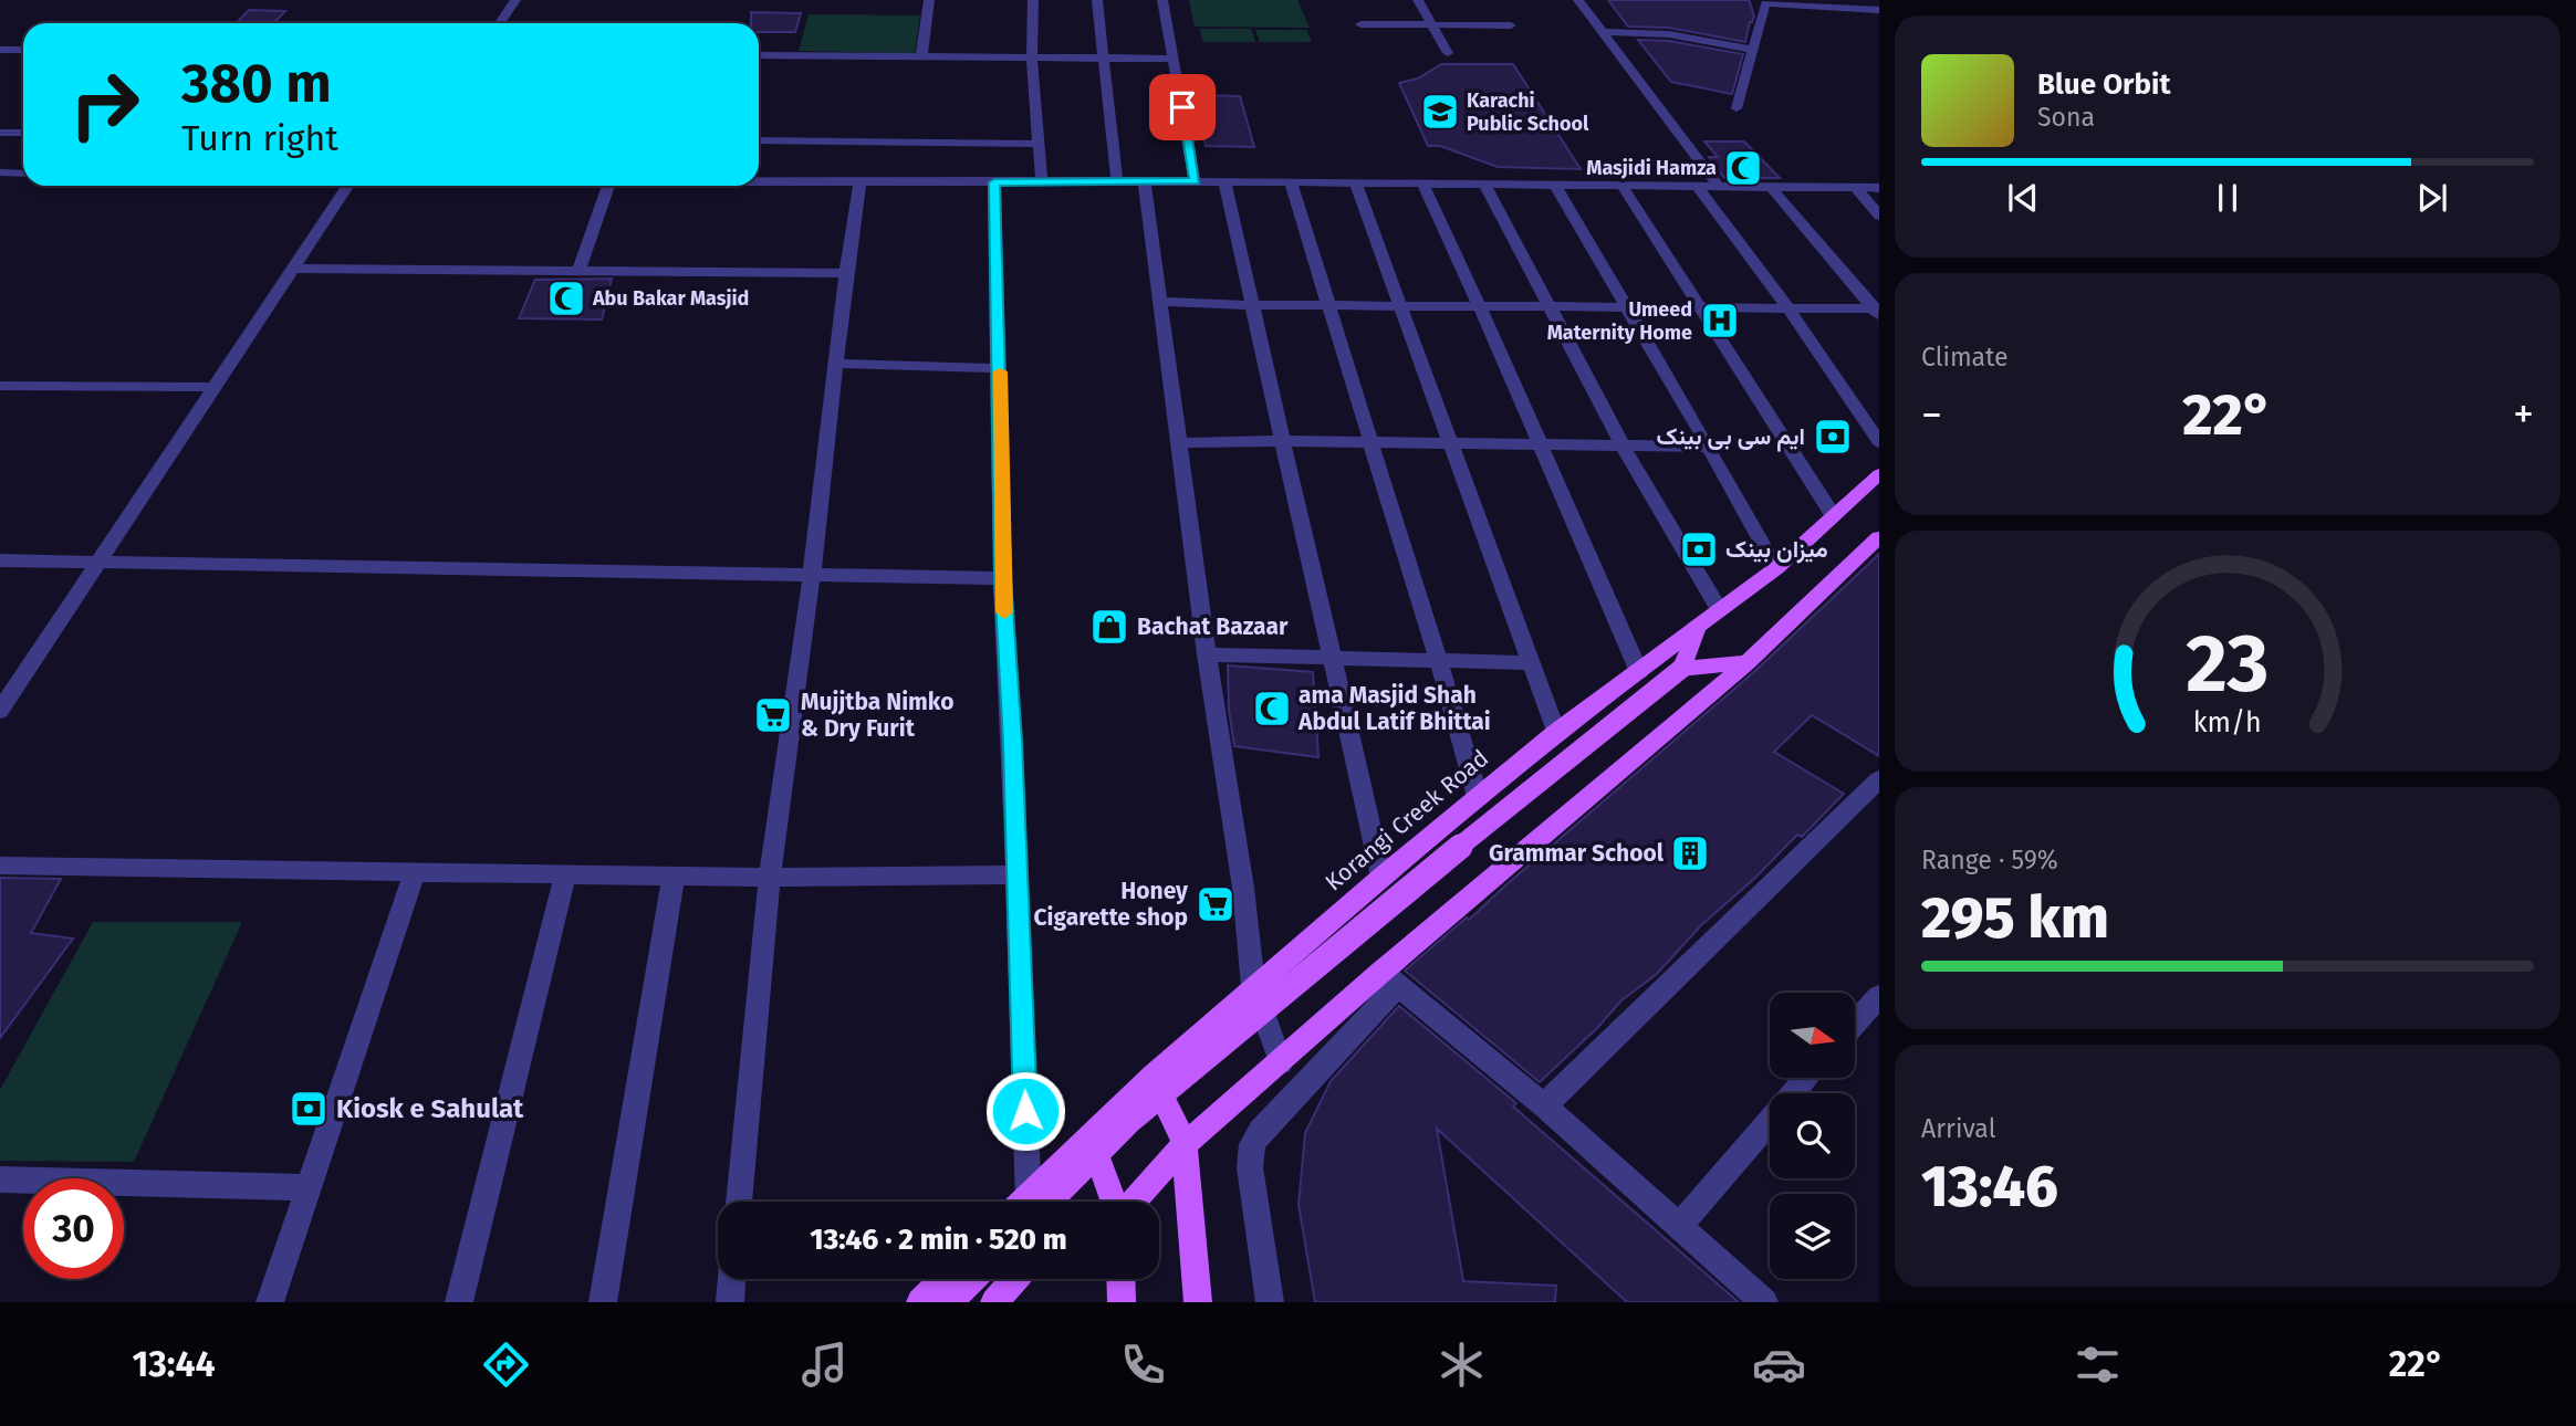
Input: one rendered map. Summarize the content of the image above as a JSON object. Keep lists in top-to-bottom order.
{
  "streets": {
    "main road": ["Korangi Creek Road"]
  },
  "places": {
    "school or university": ["Karachi Public School"],
    "mosque": ["Masjidi Hamza", "Abu Bakar Masjid", "ama Masjid Shah Abdul Latif Bhittai"],
    "hospital": ["Umeed Maternity Home"],
    "bank": ["ایم سی بی بینک", "میزان بینک", "Kiosk e Sahulat"],
    "shop": ["Bachat Bazaar"],
    "supermarket": ["Mujjtba Nimko & Dry Furit", "Honey Cigarette shop"],
    "building": ["Grammar School"]
  },
  "north": "right",
  "page": {
    "turn": ["380 m", "Turn right"],
    "song": ["Blue Orbit", "Sona"],
    "tile": [
      "Climate",
      ["Range · 59%", "295 km"],
      ["Arrival", "13:46"]
    ],
    "heat": ["−", "22°", "+"],
    "limit": "30",
    "trip": "13:46 · 2 min · 520 m",
    "tabs": ["13:44", "22°"],
    "gauge": ["23", "km/h"]
  }
}
